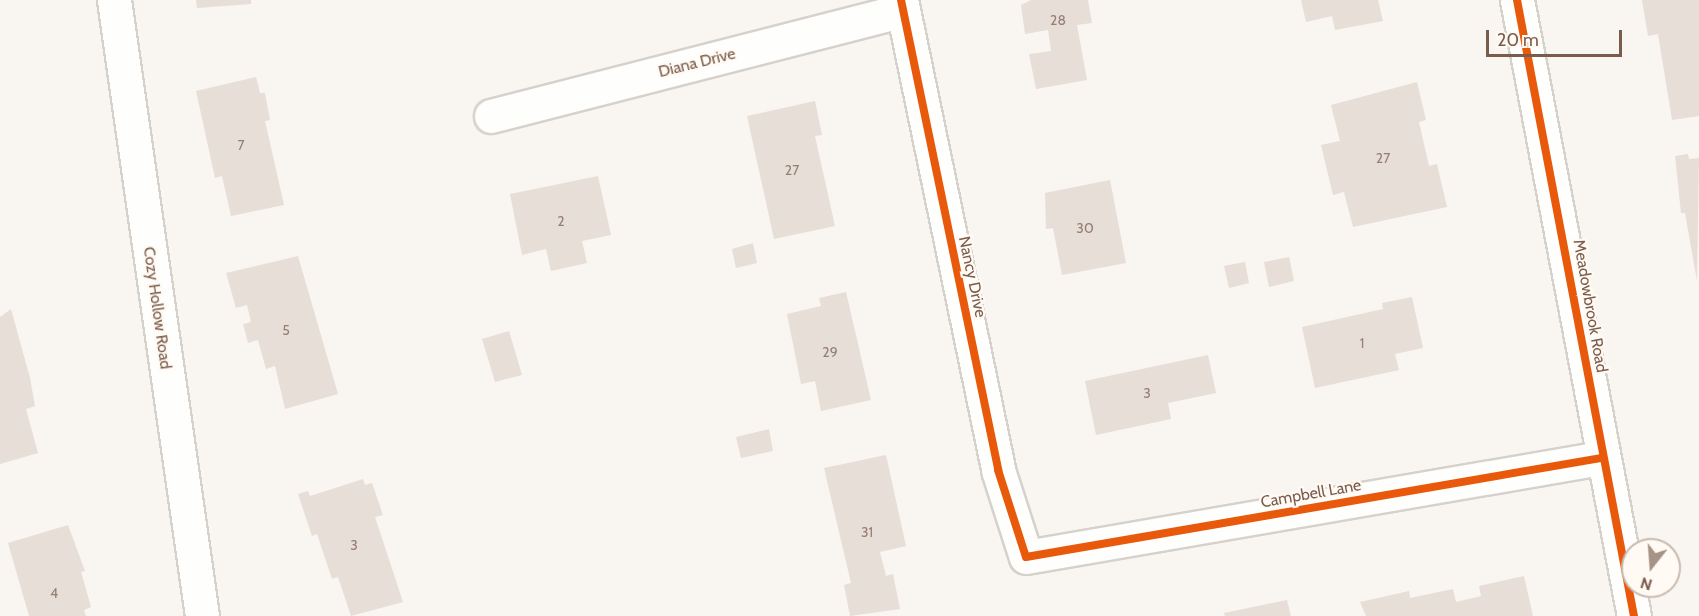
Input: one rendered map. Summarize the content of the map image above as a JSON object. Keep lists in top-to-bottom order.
{
  "streets": {
    "street": [
      "Diana Drive",
      "Nancy Drive",
      "Meadowbrook Road",
      "Cozy Hollow Road",
      "Campbell Lane"
    ]
  },
  "crossings": [
    ["Diana Drive", "Nancy Drive"],
    ["Nancy Drive", "Campbell Lane"],
    ["Meadowbrook Road", "Campbell Lane"]
  ],
  "house_numbers": [
    "28",
    "7",
    "27",
    "27",
    "2",
    "30",
    "5",
    "1",
    "29",
    "3",
    "31",
    "3",
    "4"
  ],
  "scale_bar": "20 m",
  "north": "bottom"
}
